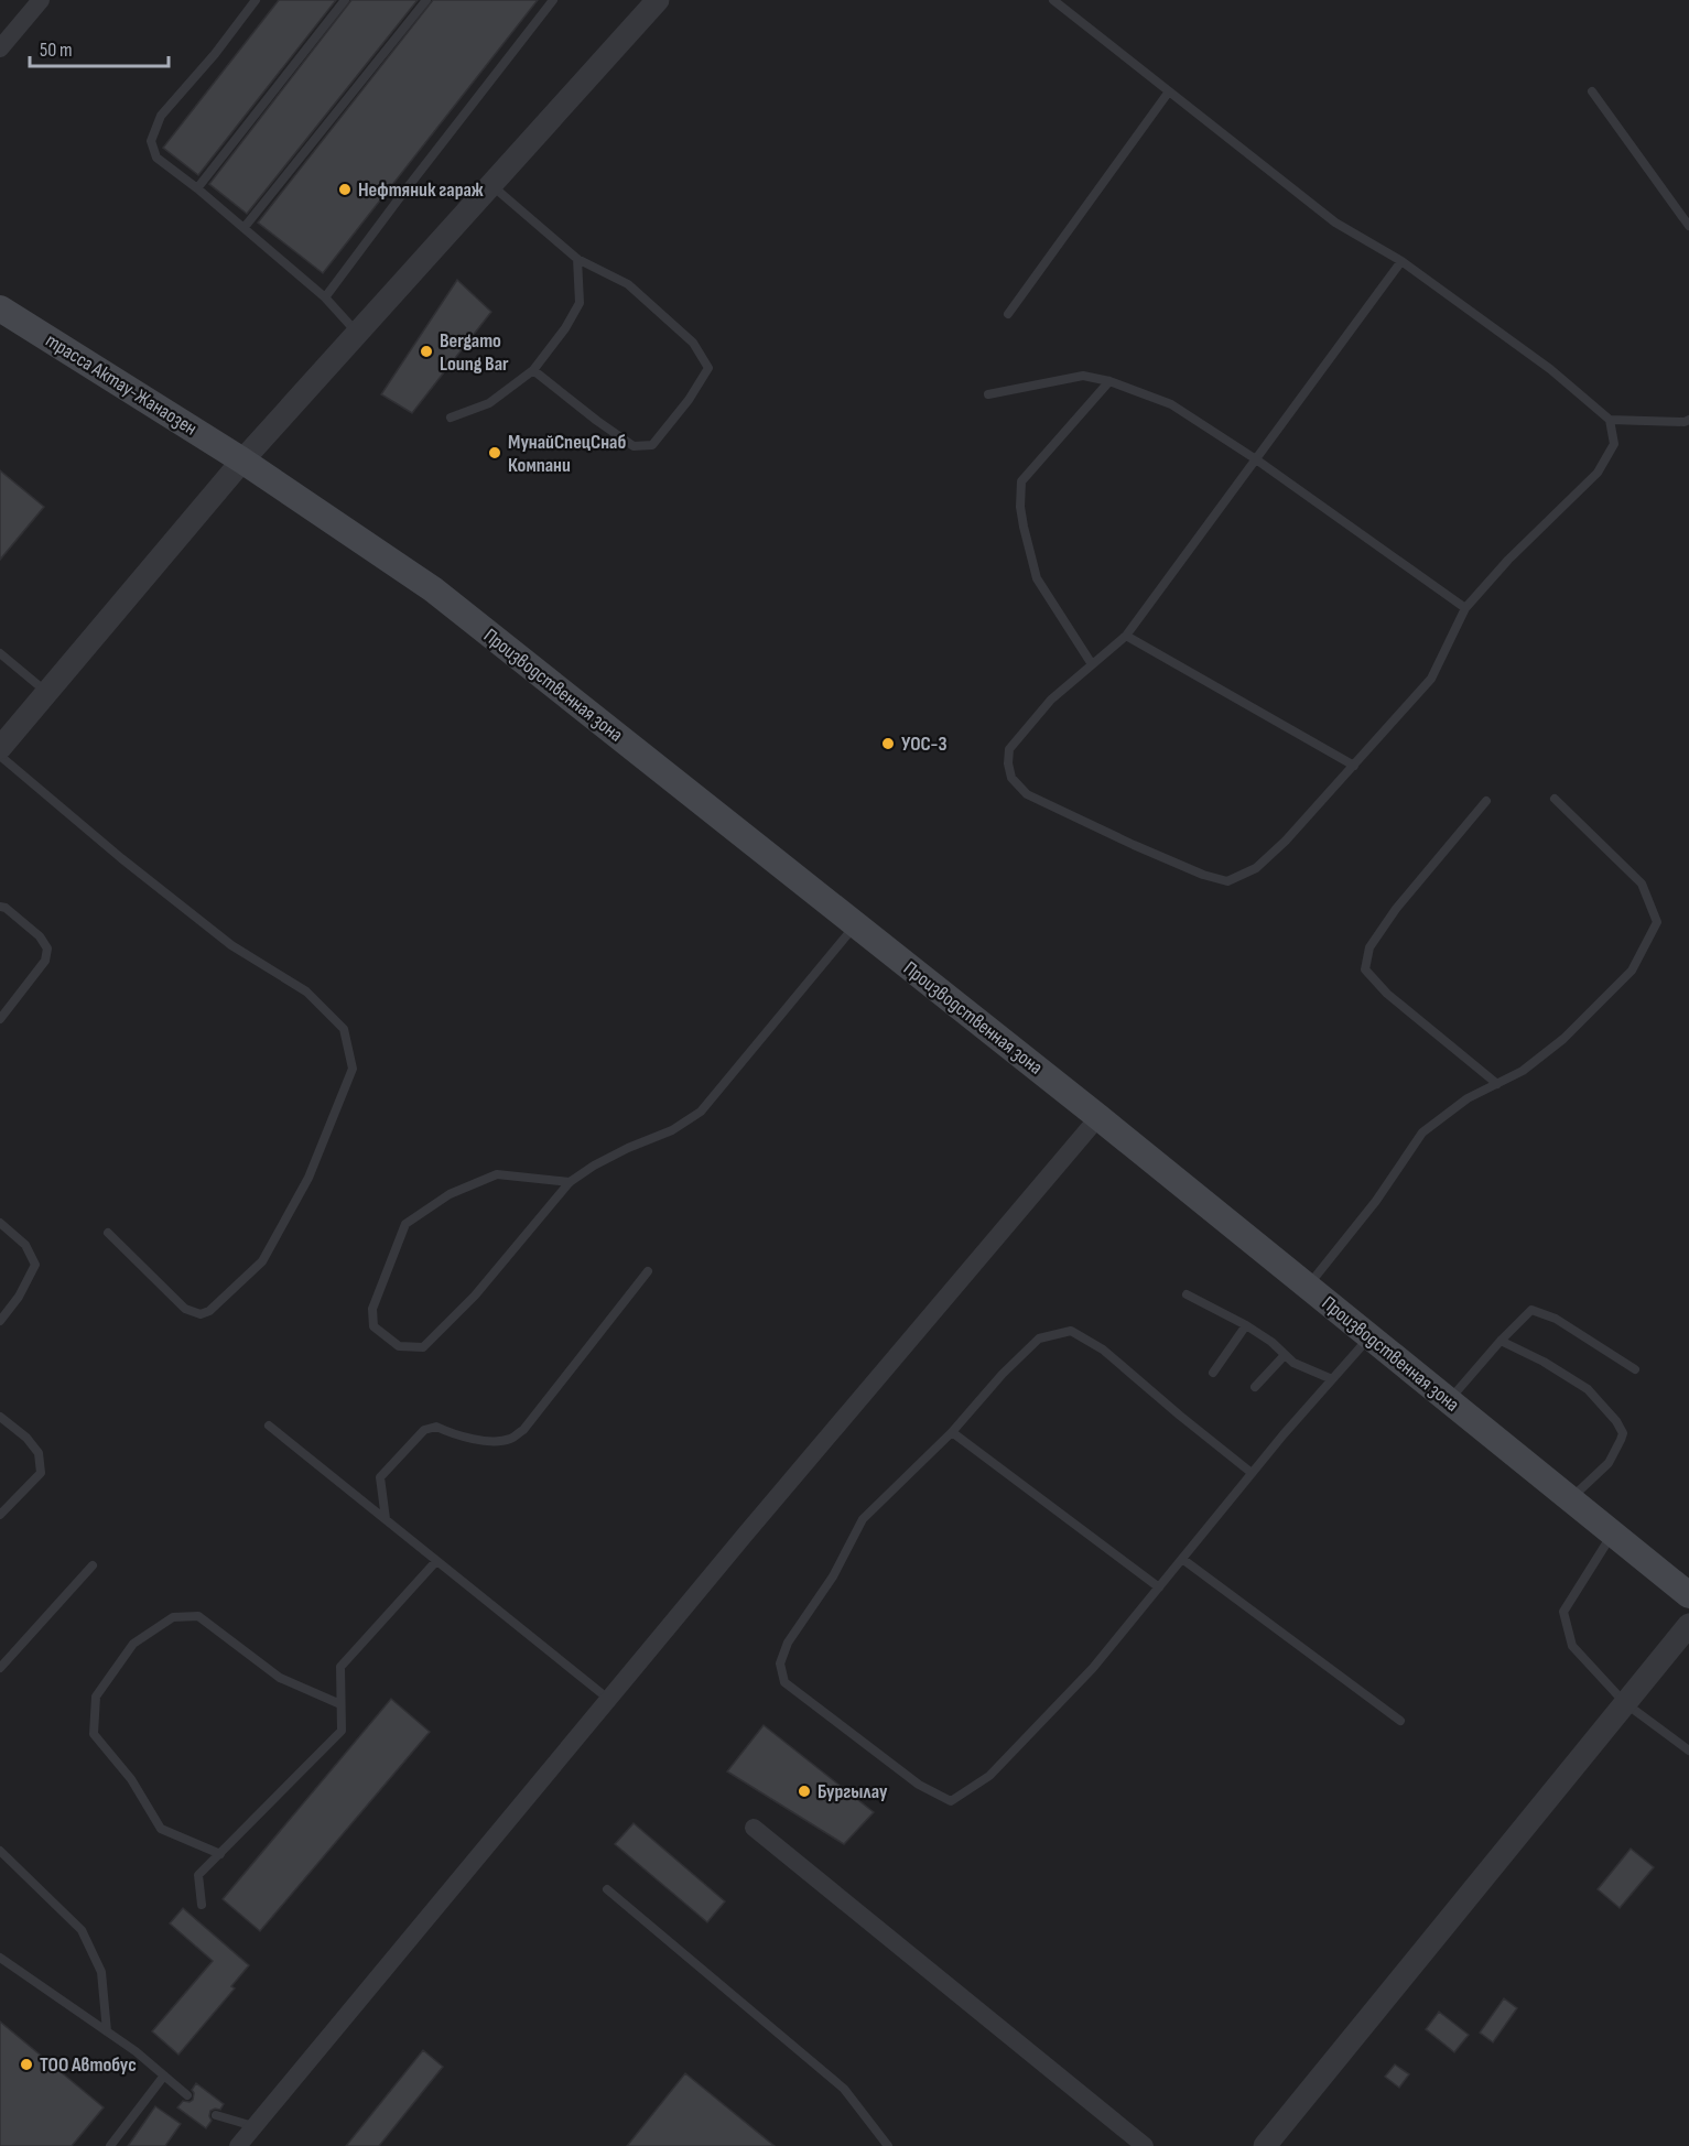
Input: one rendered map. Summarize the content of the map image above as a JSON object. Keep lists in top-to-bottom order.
{
  "streets": {
    "main road": ["трасса Актау-Жанаозен", "Производственная зона"]
  },
  "crossings": [
    ["трасса Актау-Жанаозен", "Производственная зона"]
  ],
  "places": [
    "Нефтяник гараж",
    "Bergamo Loung Bar",
    "МунайСпецСнаб Компани",
    "УОС-3",
    "Бургылау",
    "ТОО Автобус"
  ],
  "scale_bar": "50 m"
}
